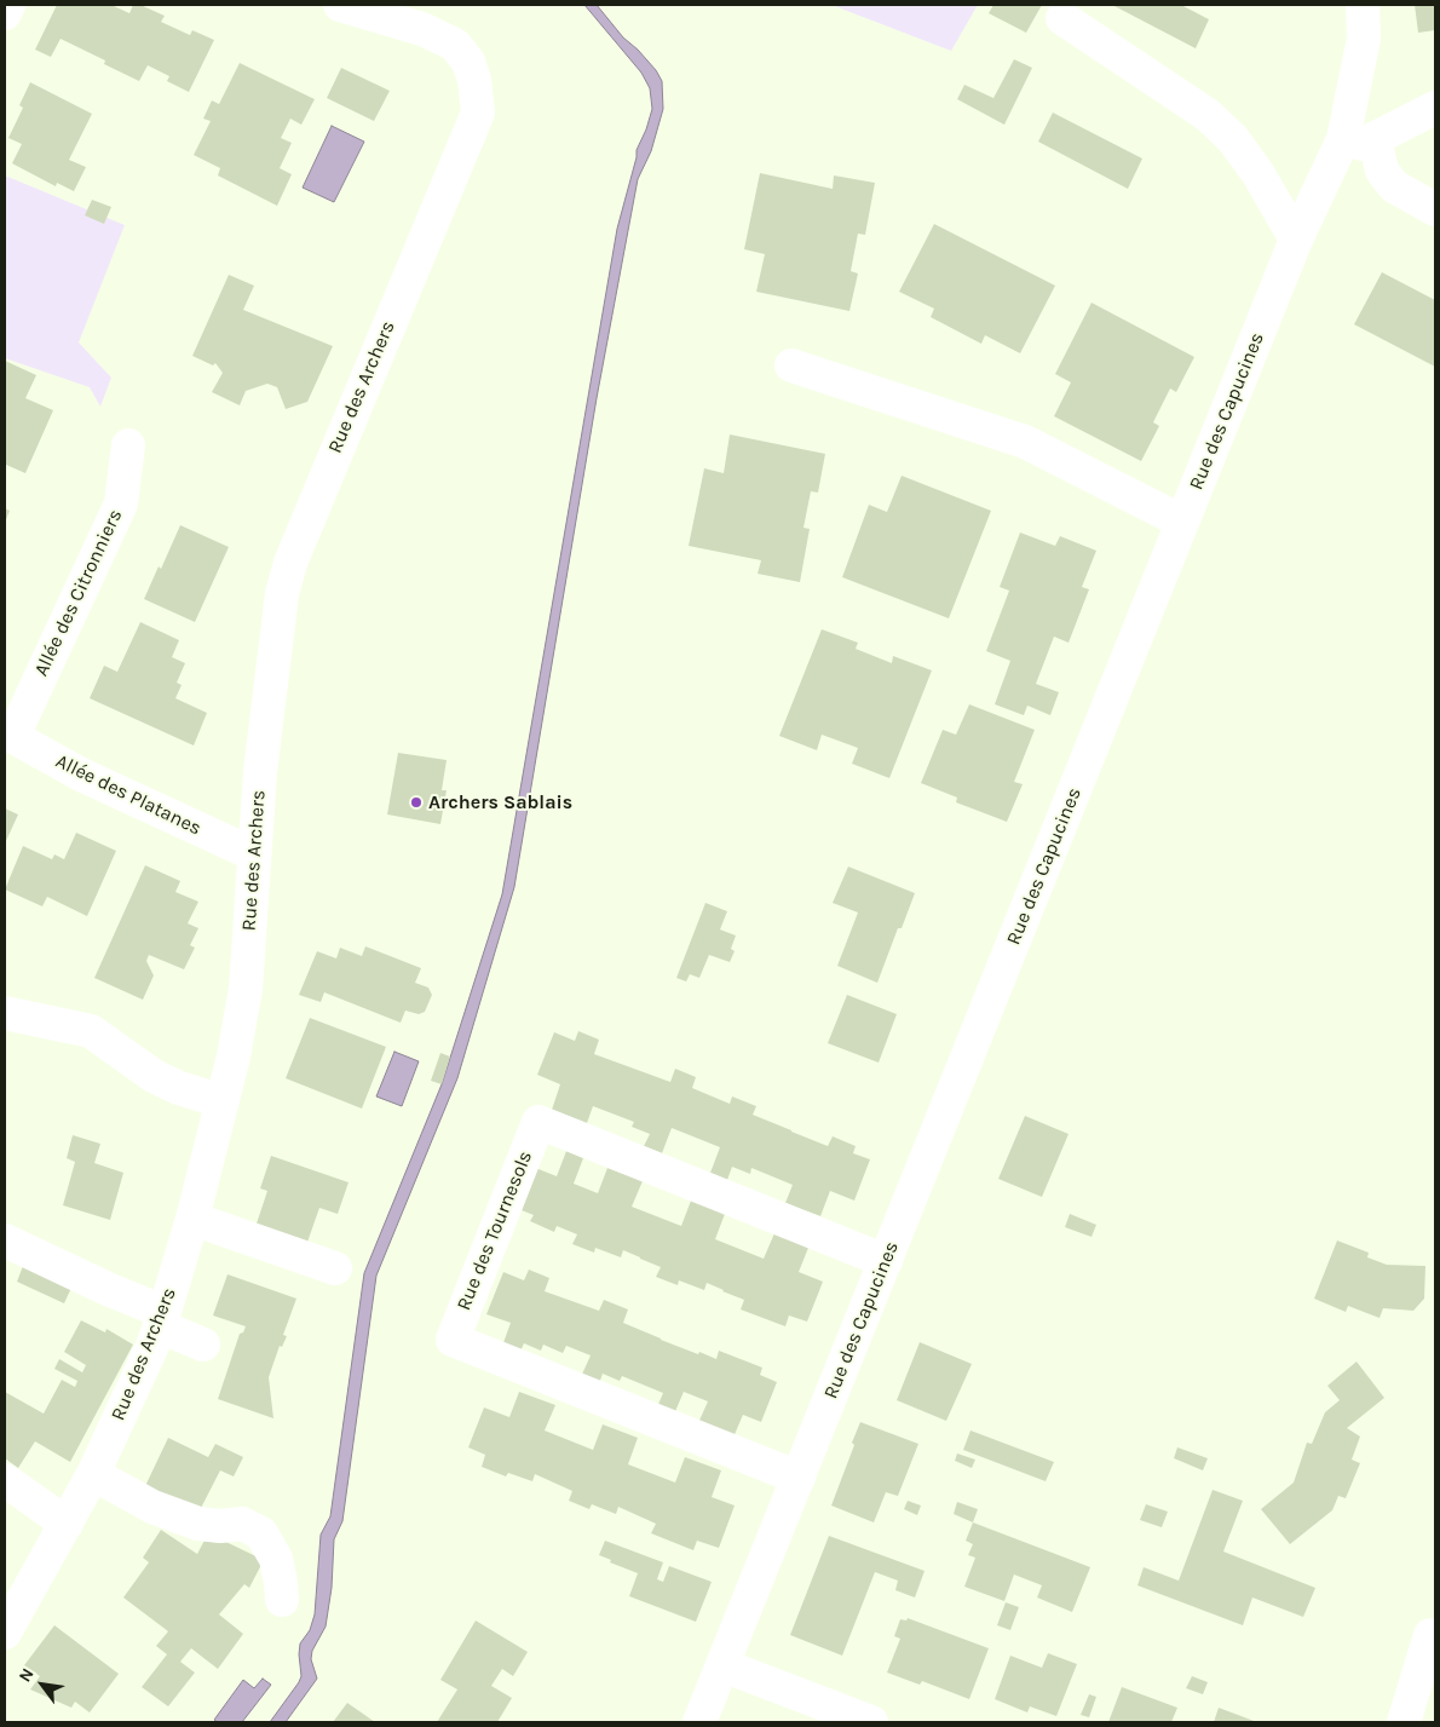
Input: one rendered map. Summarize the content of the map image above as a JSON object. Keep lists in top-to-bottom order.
{
  "streets": {
    "street": [
      "Rue des Archers",
      "Rue des Capucines",
      "Allée des Citronniers",
      "Allée des Platanes",
      "Rue des Tournesols"
    ]
  },
  "crossings": [
    ["Rue des Archers", "Allée des Platanes"],
    ["Rue des Capucines", "Rue des Tournesols"],
    ["Allée des Citronniers", "Allée des Platanes"]
  ],
  "places": ["Archers Sablais"],
  "north": "top left"
}
